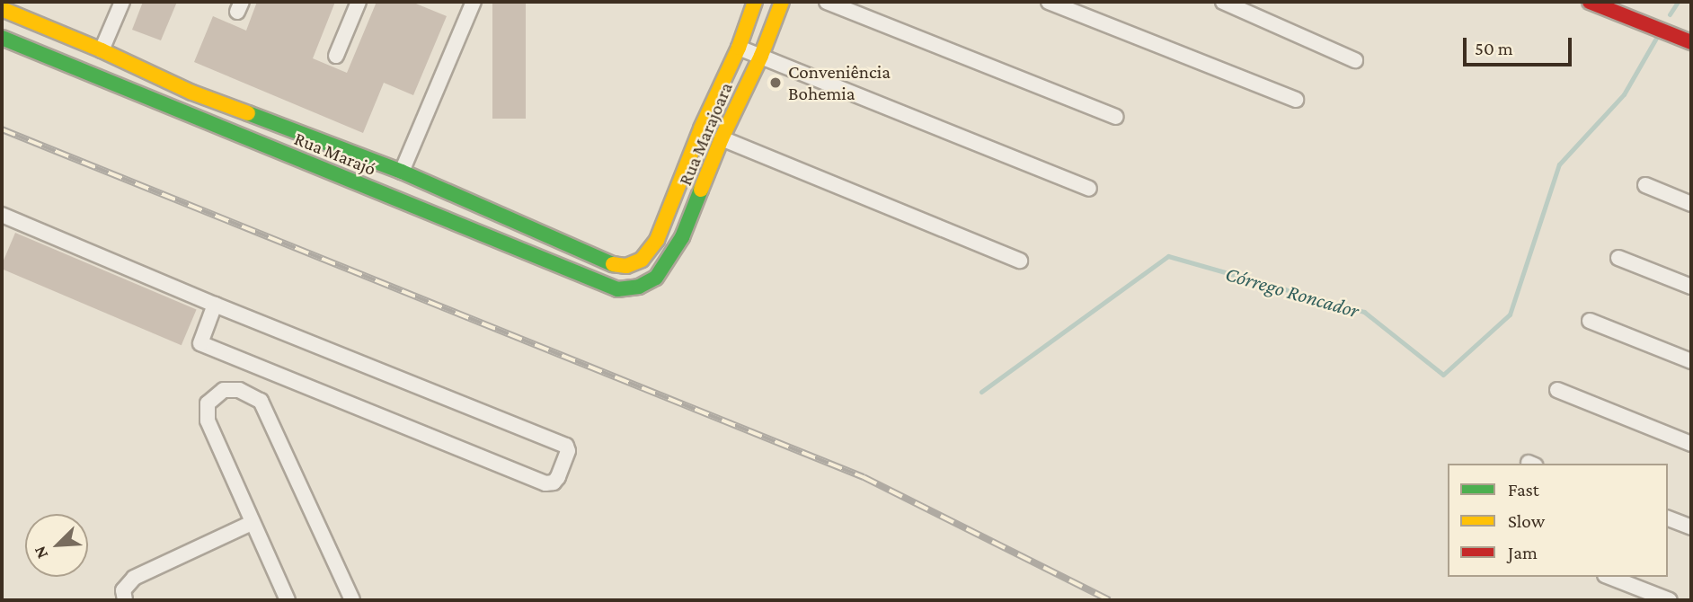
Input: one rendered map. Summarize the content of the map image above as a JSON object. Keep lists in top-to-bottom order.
{
  "streets": {
    "street": ["Rua Marajoara", "Rua Marajó"]
  },
  "crossings": [
    ["Rua Marajoara", "Rua Marajó"]
  ],
  "water": ["Córrego Roncador"],
  "places": ["Conveniência Bohemia"],
  "legend": ["Fast", "Slow", "Jam"],
  "scale_bar": "50 m",
  "north": "bottom left"
}
